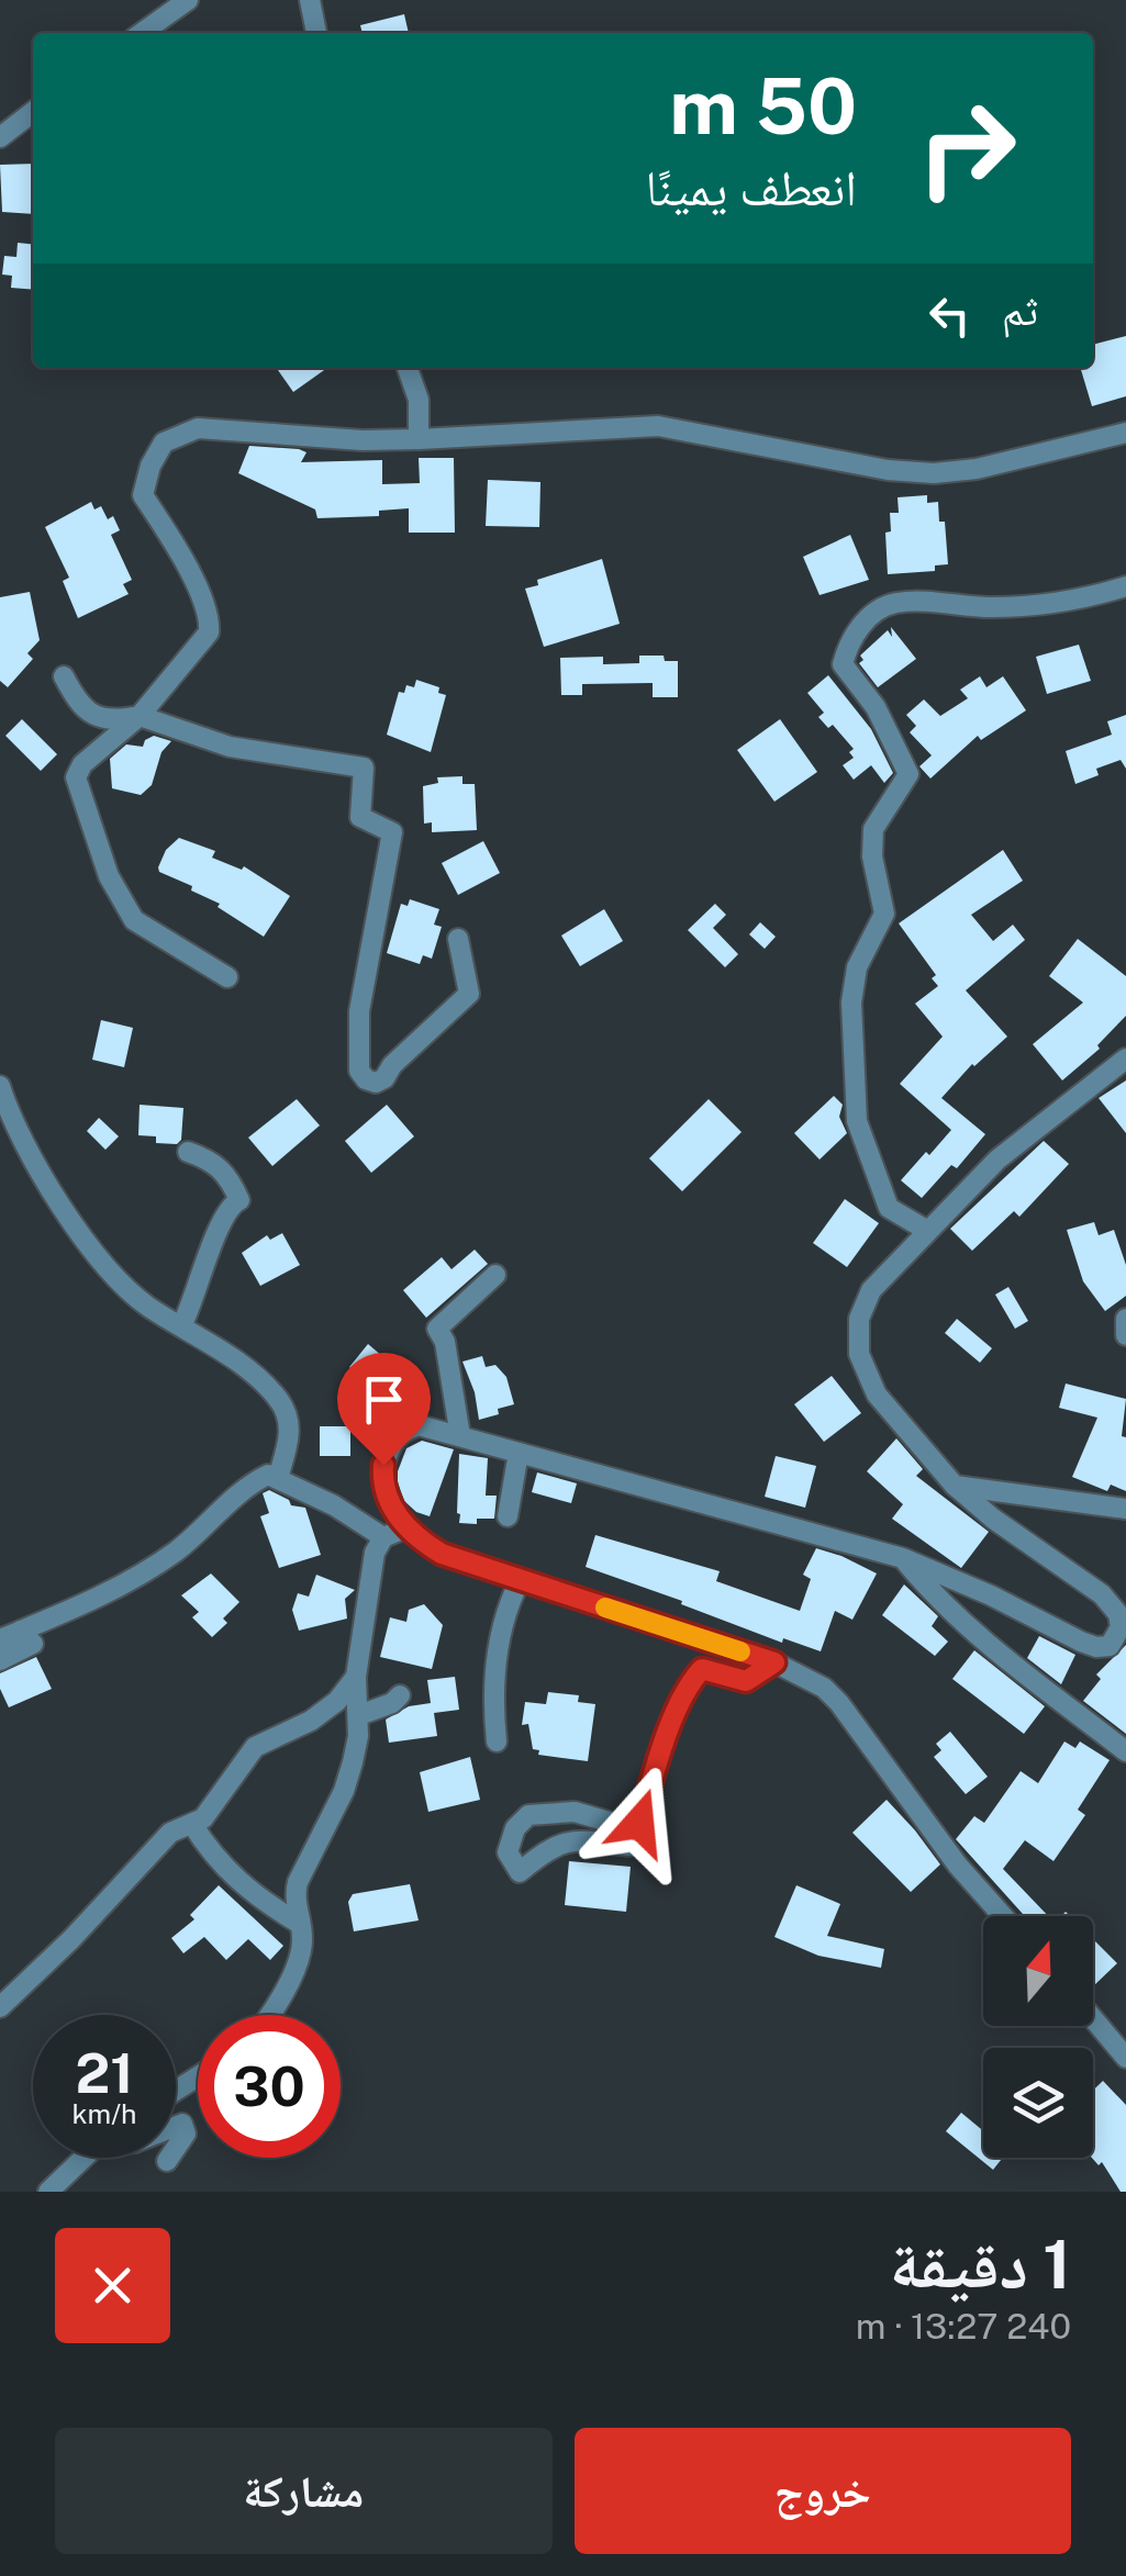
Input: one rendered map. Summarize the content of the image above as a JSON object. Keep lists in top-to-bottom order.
{
  "north": "top",
  "page": {
    "turn": ["50 m", "انعطف يمينًا"],
    "then": "ثم",
    "speed": "21 km/h",
    "limit": "30",
    "heading": ["1 دقيقة", "240 m · 13:27"],
    "buttons": ["خروج", "مشاركة"]
  }
}
